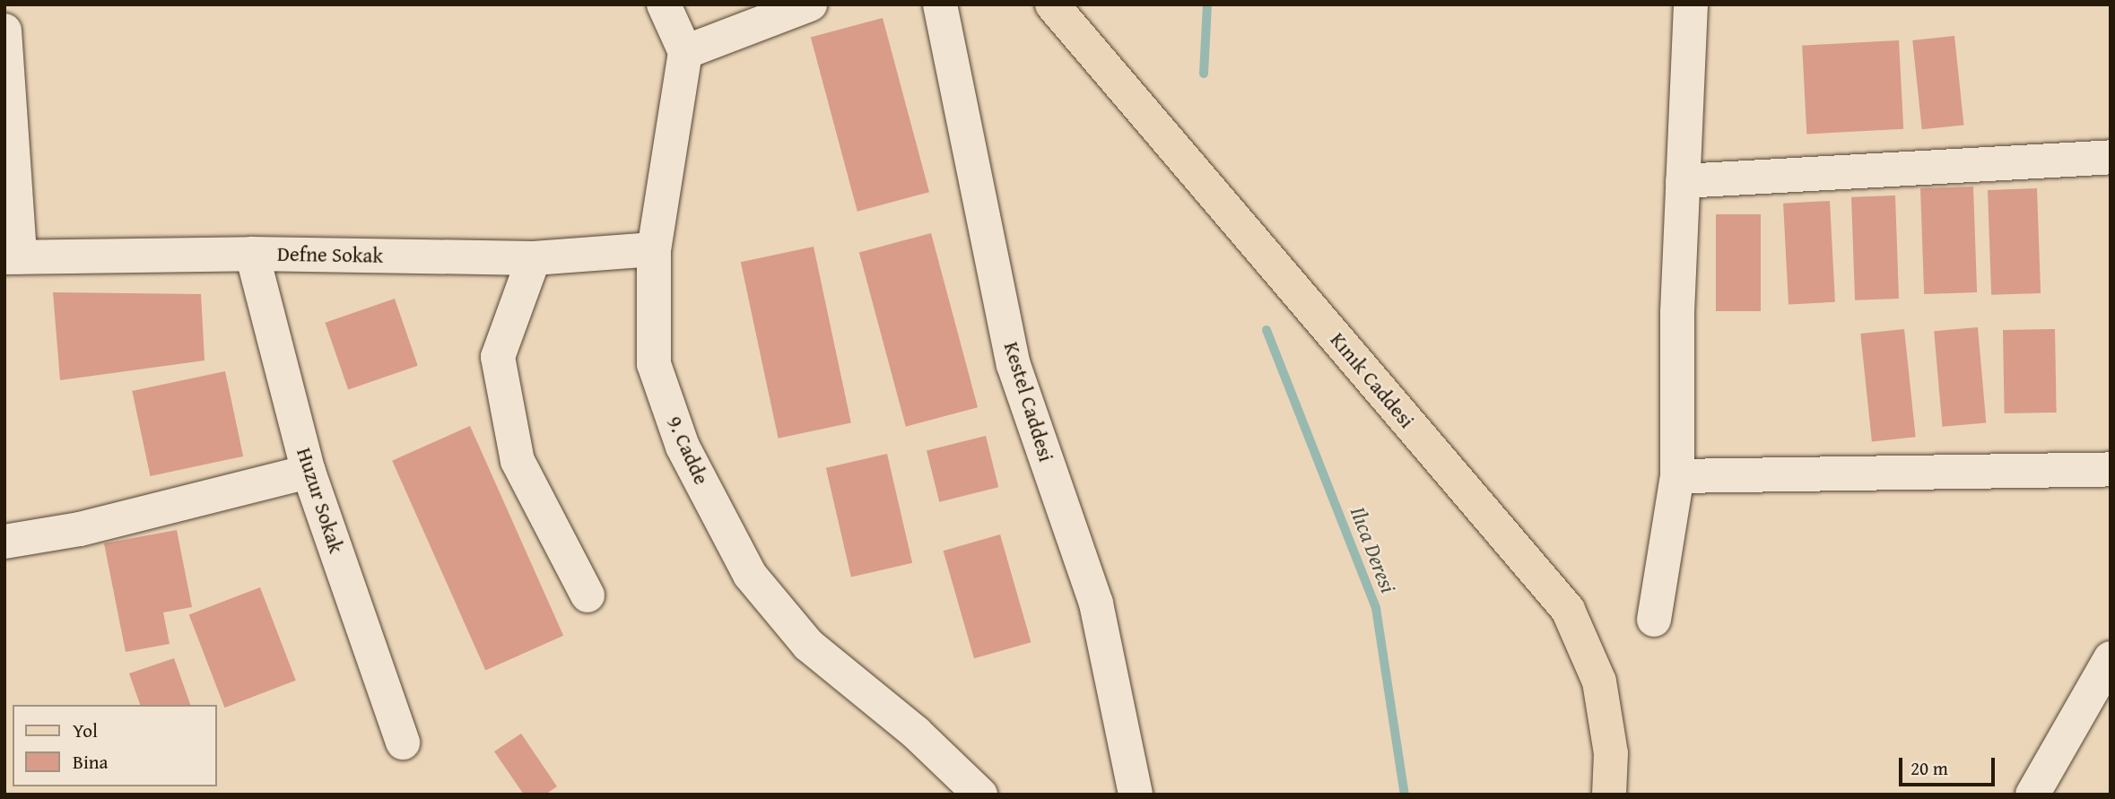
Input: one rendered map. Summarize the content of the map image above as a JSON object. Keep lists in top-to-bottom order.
{
  "streets": {
    "main road": ["Kınık Caddesi"],
    "street": [
      "Defne Sokak",
      "Kestel Caddesi",
      "9. Cadde",
      "Huzur Sokak"
    ]
  },
  "crossings": [
    ["Defne Sokak", "9. Cadde"],
    ["Defne Sokak", "Huzur Sokak"]
  ],
  "water": ["Ilıca Deresi"],
  "legend": ["Yol", "Bina"],
  "scale_bar": "20 m"
}
